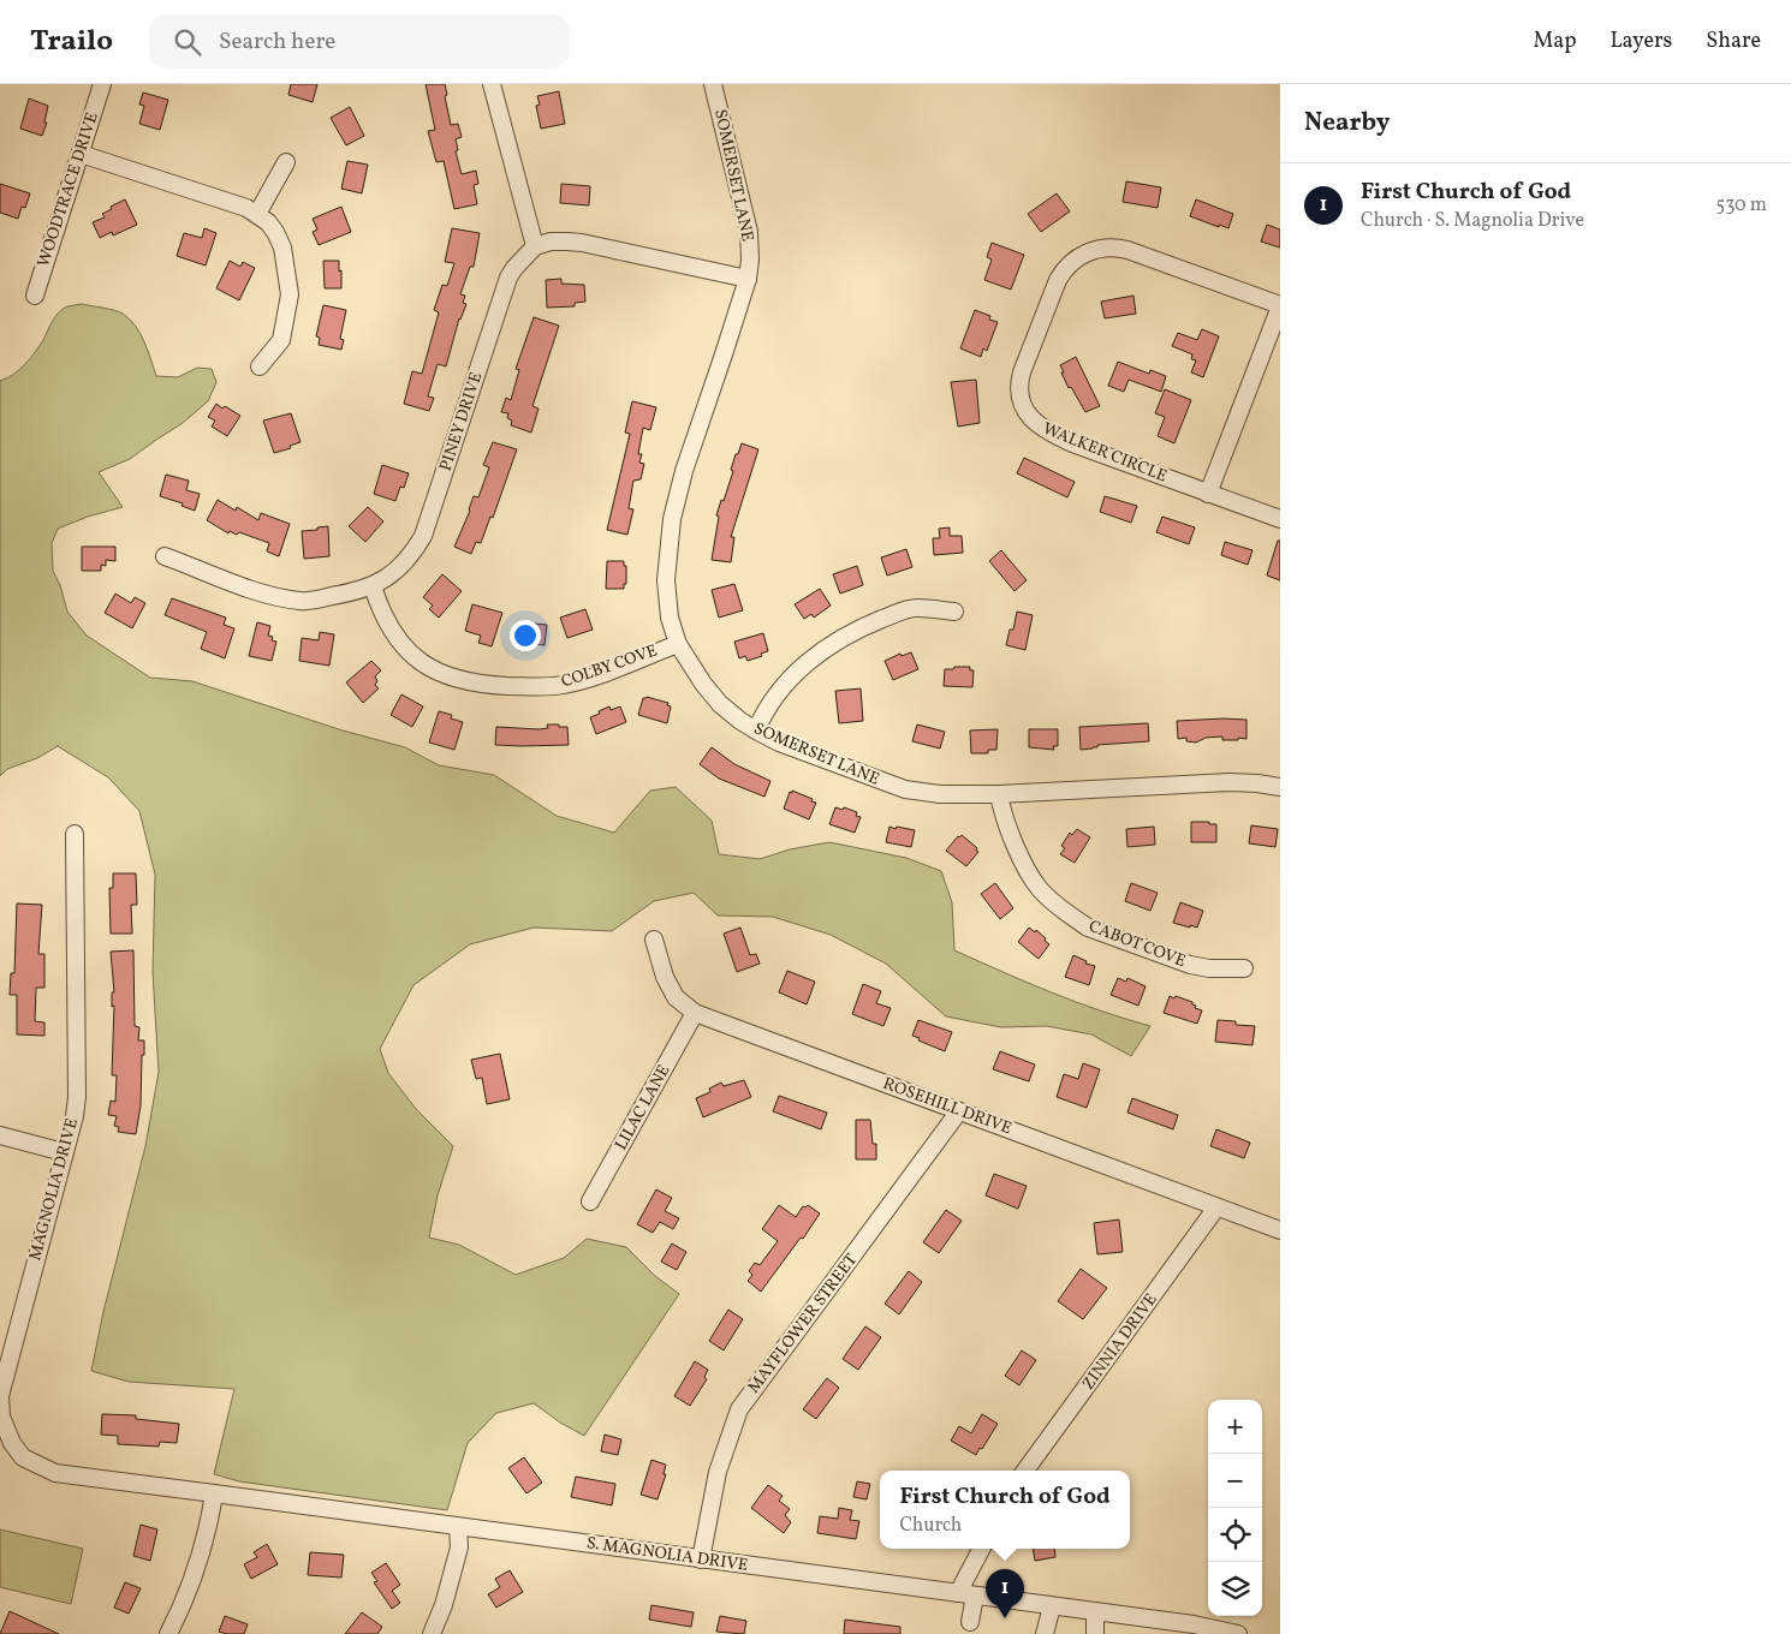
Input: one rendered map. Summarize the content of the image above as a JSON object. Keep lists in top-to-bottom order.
{
  "streets": {
    "street": [
      "SOMERSET LANE",
      "WOODTRACE DRIVE",
      "PINEY DRIVE",
      "WALKER CIRCLE",
      "COLBY COVE",
      "CABOT COVE",
      "ROSEHILL DRIVE",
      "LILAC LANE",
      "MAGNOLIA DRIVE",
      "MAYFLOWER STREET",
      "ZINNIA DRIVE",
      "S. MAGNOLIA DRIVE"
    ]
  },
  "crossings": [
    ["SOMERSET LANE", "COLBY COVE"],
    ["SOMERSET LANE", "CABOT COVE"],
    ["PINEY DRIVE", "COLBY COVE"],
    ["ROSEHILL DRIVE", "LILAC LANE"],
    ["ROSEHILL DRIVE", "MAYFLOWER STREET"],
    ["ROSEHILL DRIVE", "ZINNIA DRIVE"],
    ["MAGNOLIA DRIVE", "S. MAGNOLIA DRIVE"],
    ["MAYFLOWER STREET", "S. MAGNOLIA DRIVE"]
  ],
  "page": {
    "header": "Trailo",
    "search": "Search here",
    "nav": ["Map", "Layers", "Share"],
    "heading": "Nearby",
    "list": [
      {
        "mark": "1",
        "name": "First Church of God",
        "note": "Church · S. Magnolia Drive",
        "value": "530 m"
      }
    ],
    "map_buttons": ["+", "−"],
    "popup": ["First Church of God", "Church"],
    "pins": "1"
  }
}
